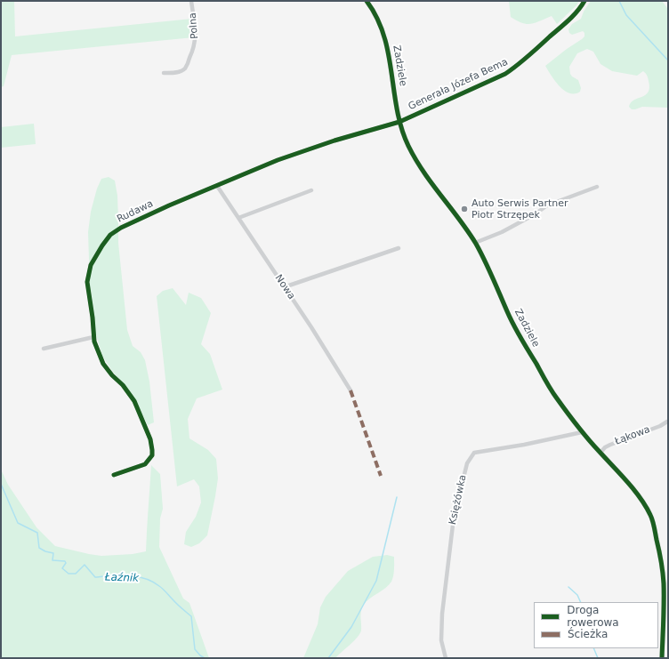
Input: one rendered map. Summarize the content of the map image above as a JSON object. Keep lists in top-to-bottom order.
{
  "streets": {
    "street": [
      "Polna",
      "Zadziele",
      "Generała Józefa Bema",
      "Rudawa",
      "Nowa",
      "Łąkowa",
      "Księżówka"
    ]
  },
  "crossings": [
    ["Zadziele", "Generała Józefa Bema"],
    ["Zadziele", "Rudawa"],
    ["Zadziele", "Łąkowa"],
    ["Zadziele", "Księżówka"],
    ["Generała Józefa Bema", "Rudawa"],
    ["Rudawa", "Nowa"]
  ],
  "water": ["Łaźnik"],
  "places": ["Auto Serwis Partner Piotr Strzępek"],
  "legend": ["Droga rowerowa", "Ścieżka"]
}
